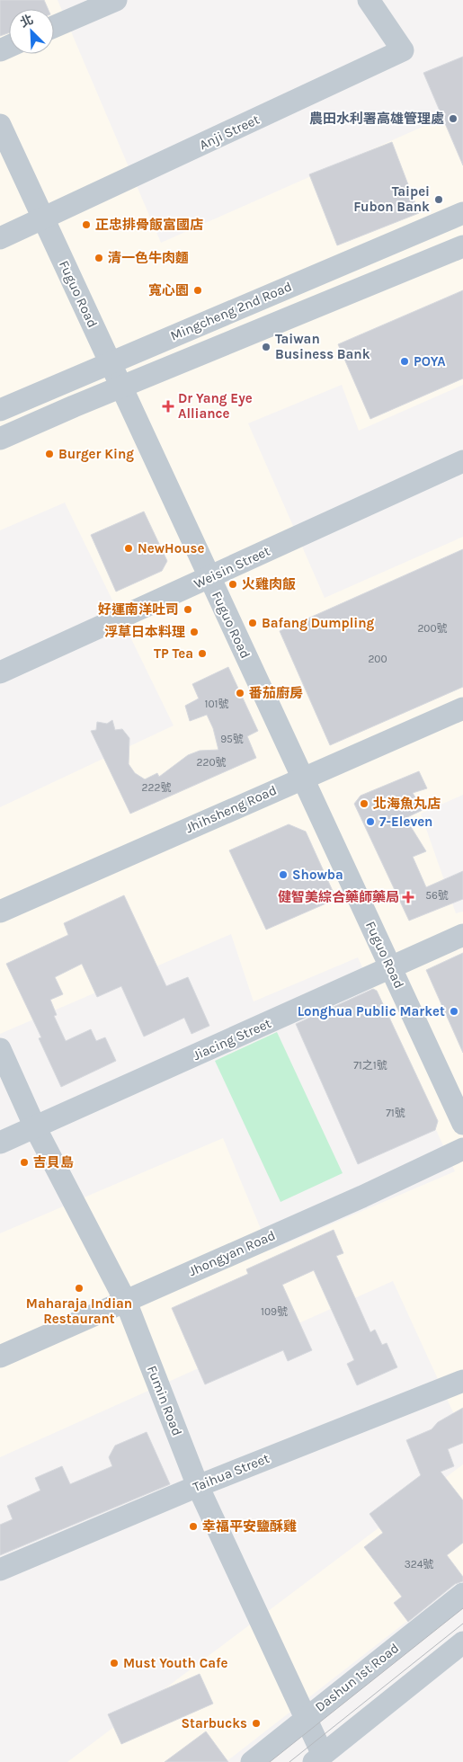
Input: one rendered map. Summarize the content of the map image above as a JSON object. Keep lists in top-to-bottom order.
{
  "streets": {
    "street": [
      "Anji Street",
      "Fuguo Road",
      "Mingcheng 2nd Road",
      "Weisin Street",
      "Jhihsheng Road",
      "Jiacing Street",
      "Jhongyan Road",
      "Fumin Road",
      "Taihua Street",
      "Dashun 1st Road"
    ]
  },
  "crossings": [
    ["Anji Street", "Fuguo Road"],
    ["Fuguo Road", "Mingcheng 2nd Road"],
    ["Fuguo Road", "Weisin Street"],
    ["Fuguo Road", "Jhihsheng Road"],
    ["Fuguo Road", "Jiacing Street"],
    ["Jiacing Street", "Fumin Road"],
    ["Jhongyan Road", "Fumin Road"],
    ["Fumin Road", "Taihua Street"],
    ["Fumin Road", "Dashun 1st Road"]
  ],
  "places": {
    "other": [
      "農田水利署高雄管理處",
      "Taipei Fubon Bank",
      "正忠排骨飯富國店",
      "清一色牛肉麵",
      "寬心園",
      "Taiwan Business Bank",
      "POYA",
      "Burger King",
      "NewHouse",
      "火雞肉飯",
      "好運南洋吐司",
      "Bafang Dumpling",
      "浮草日本料理",
      "TP Tea",
      "番茄廚房",
      "北海魚丸店",
      "7-Eleven",
      "Showba",
      "Longhua Public Market",
      "吉貝島",
      "Maharaja Indian Restaurant",
      "幸福平安鹽酥雞",
      "Must Youth Cafe",
      "Starbucks"
    ],
    "health": ["Dr Yang Eye Alliance", "健智美綜合藥師藥局"]
  },
  "house_numbers": [
    "200號",
    "200",
    "101號",
    "95號",
    "220號",
    "222號",
    "56號",
    "71之1號",
    "71號",
    "109號",
    "324號"
  ],
  "north": "top left"
}
